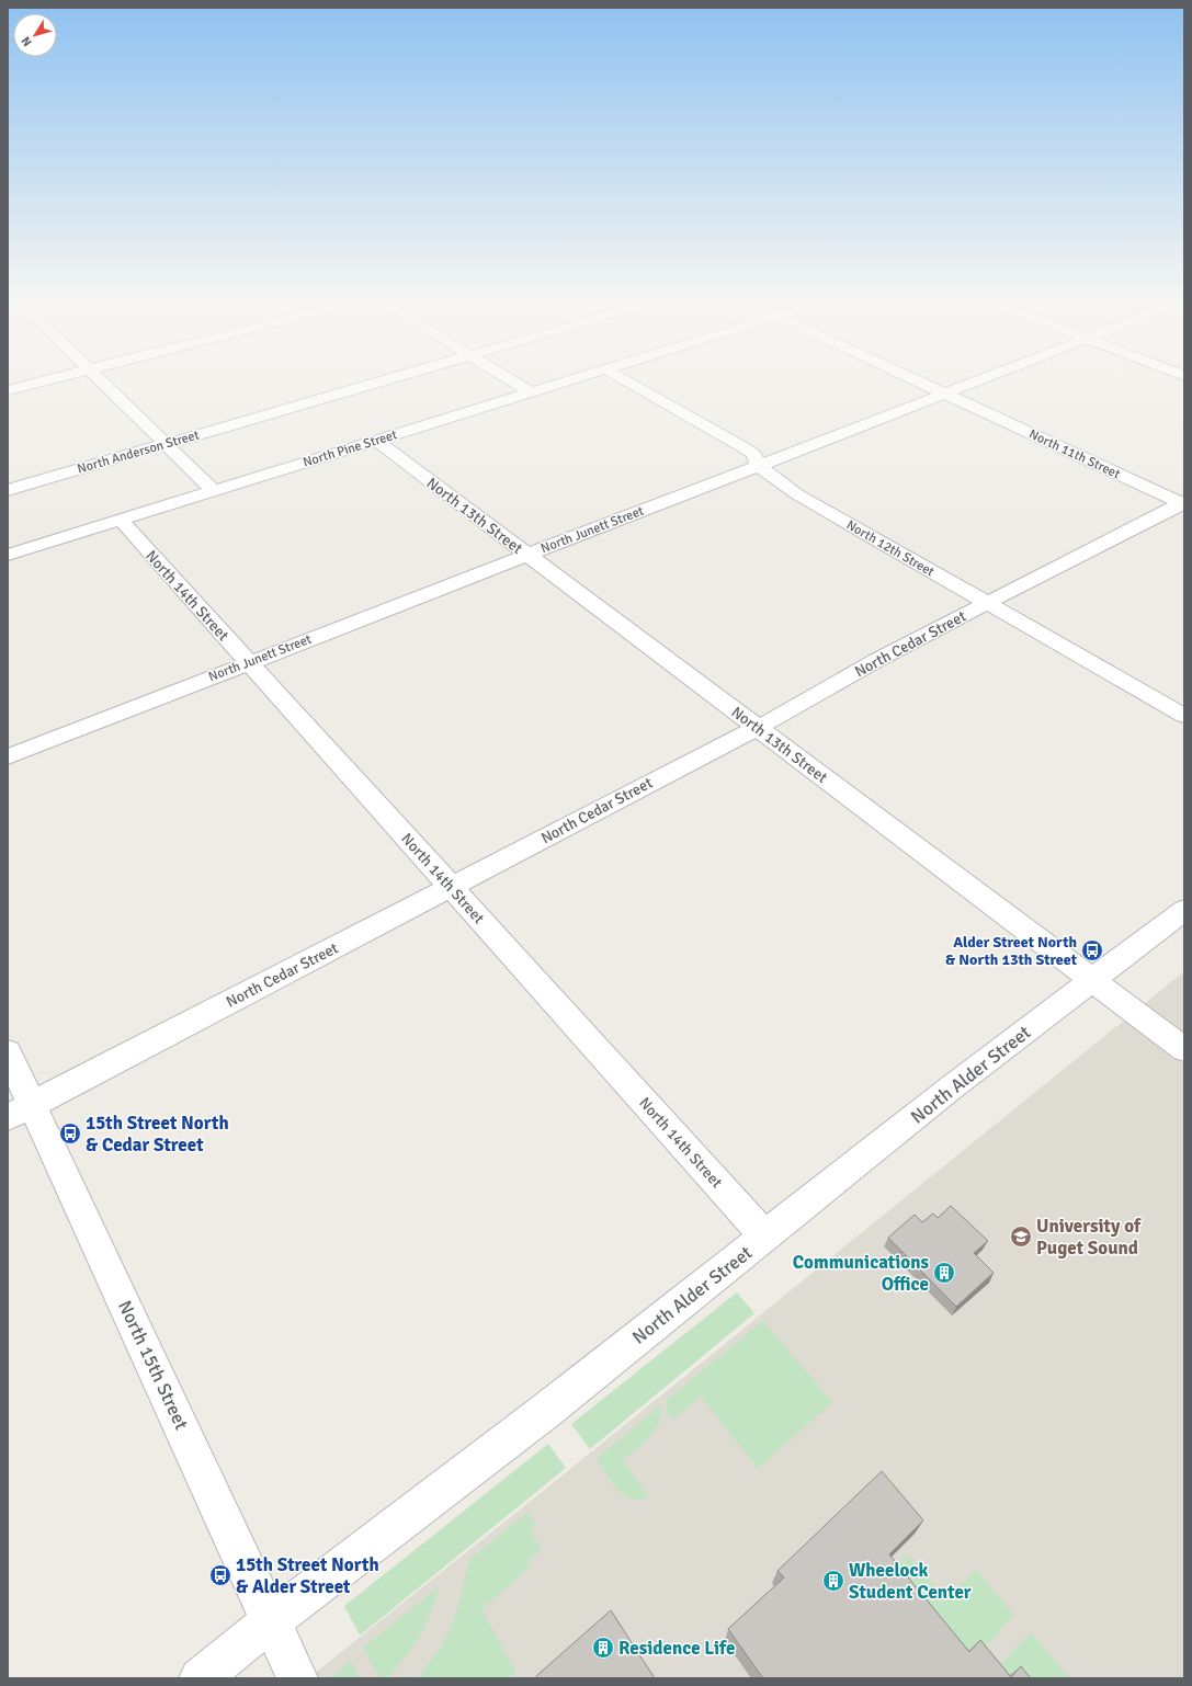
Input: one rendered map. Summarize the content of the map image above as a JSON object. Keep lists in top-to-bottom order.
{
  "streets": {
    "street": [
      "North Pine Street",
      "North Anderson Street",
      "North 11th Street",
      "North 13th Street",
      "North Junett Street",
      "North 12th Street",
      "North 14th Street",
      "North Cedar Street",
      "North Alder Street",
      "North 15th Street"
    ]
  },
  "crossings": [
    ["North Pine Street", "North 13th Street"],
    ["North Pine Street", "North 14th Street"],
    ["North 11th Street", "North Junett Street"],
    ["North 11th Street", "North Cedar Street"],
    ["North 13th Street", "North Junett Street"],
    ["North 13th Street", "North Cedar Street"],
    ["North 13th Street", "North Alder Street"],
    ["North Junett Street", "North 12th Street"],
    ["North Junett Street", "North 14th Street"],
    ["North 12th Street", "North Cedar Street"],
    ["North 14th Street", "North Cedar Street"],
    ["North 14th Street", "North Alder Street"],
    ["North Cedar Street", "North 15th Street"],
    ["North Alder Street", "North 15th Street"]
  ],
  "places": {
    "bus stop": ["Alder Street North & North 13th Street", "15th Street North & Cedar Street", "15th Street North & Alder Street"],
    "school or university": ["University of Puget Sound"],
    "building": ["Communications Office", "Wheelock Student Center", "Residence Life"]
  },
  "north": "bottom left"
}
